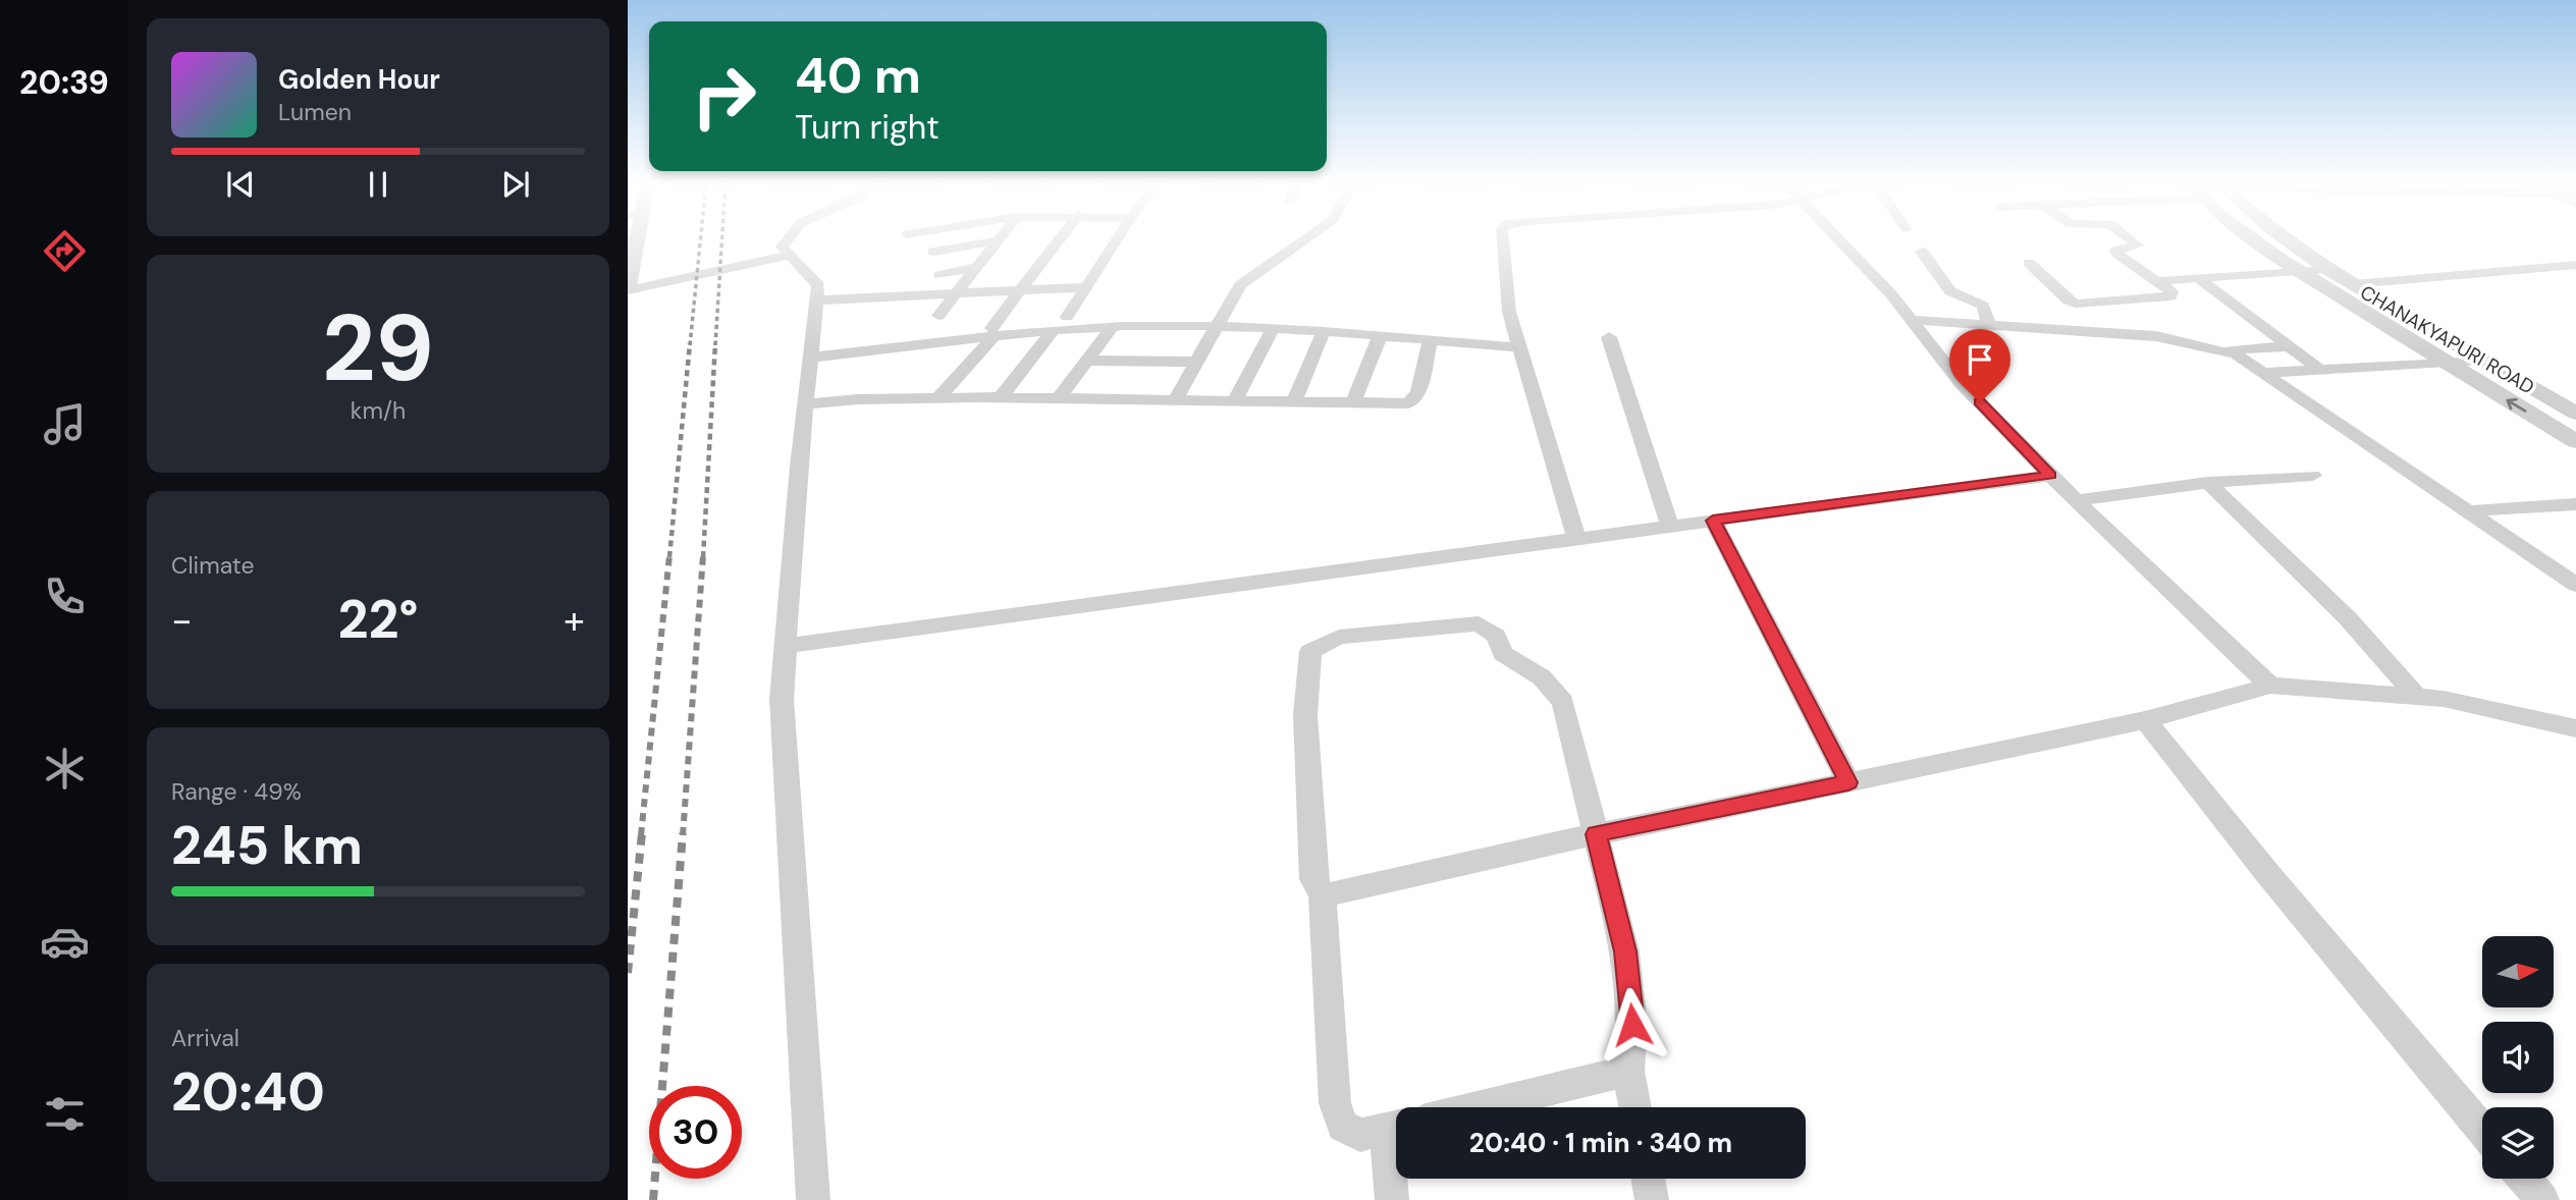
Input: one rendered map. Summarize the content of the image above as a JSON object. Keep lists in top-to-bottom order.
{
  "streets": {
    "street": ["CHANAKYAPURI ROAD"]
  },
  "north": "right",
  "page": {
    "tabs": "20:39",
    "turn": ["40 m", "Turn right"],
    "song": ["Golden Hour", "Lumen"],
    "tile": [
      ["29", "km/h"],
      "Climate",
      ["Range · 49%", "245 km"],
      ["Arrival", "20:40"]
    ],
    "heat": ["−", "22°", "+"],
    "limit": "30",
    "trip": "20:40 · 1 min · 340 m"
  }
}
